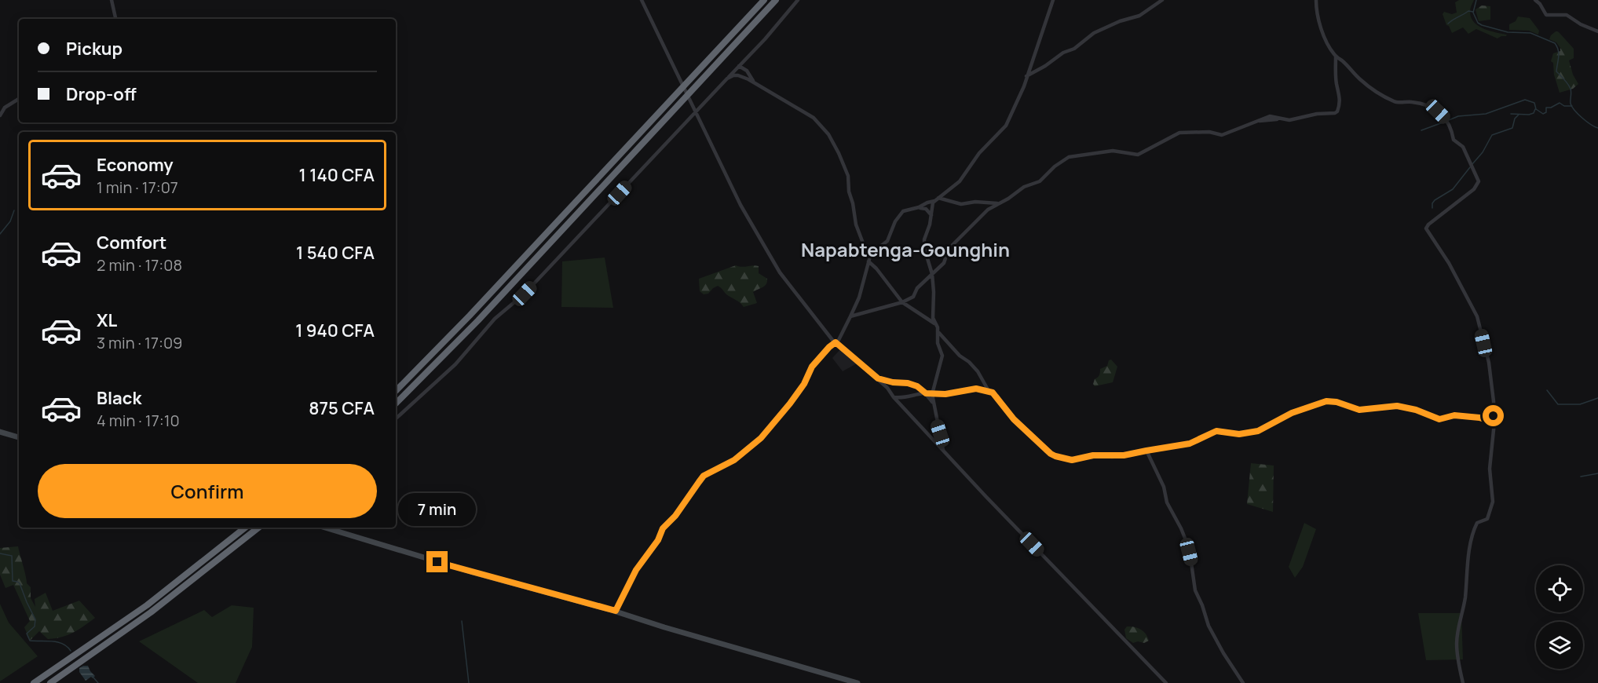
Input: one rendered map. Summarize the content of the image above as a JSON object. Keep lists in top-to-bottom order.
{
  "districts": ["Napabtenga-Gounghin"],
  "page": {
    "banner": ["Pickup", "Drop-off"],
    "list": [
      {
        "name": "Economy",
        "note": "1 min · 17:07",
        "value": "1 140 CFA"
      },
      {
        "name": "Comfort",
        "note": "2 min · 17:08",
        "value": "1 540 CFA"
      },
      {
        "name": "XL",
        "note": "3 min · 17:09",
        "value": "1 940 CFA"
      },
      {
        "name": "Black",
        "note": "4 min · 17:10",
        "value": "875 CFA"
      }
    ],
    "buttons": "Confirm",
    "bubble": "7 min"
  }
}
